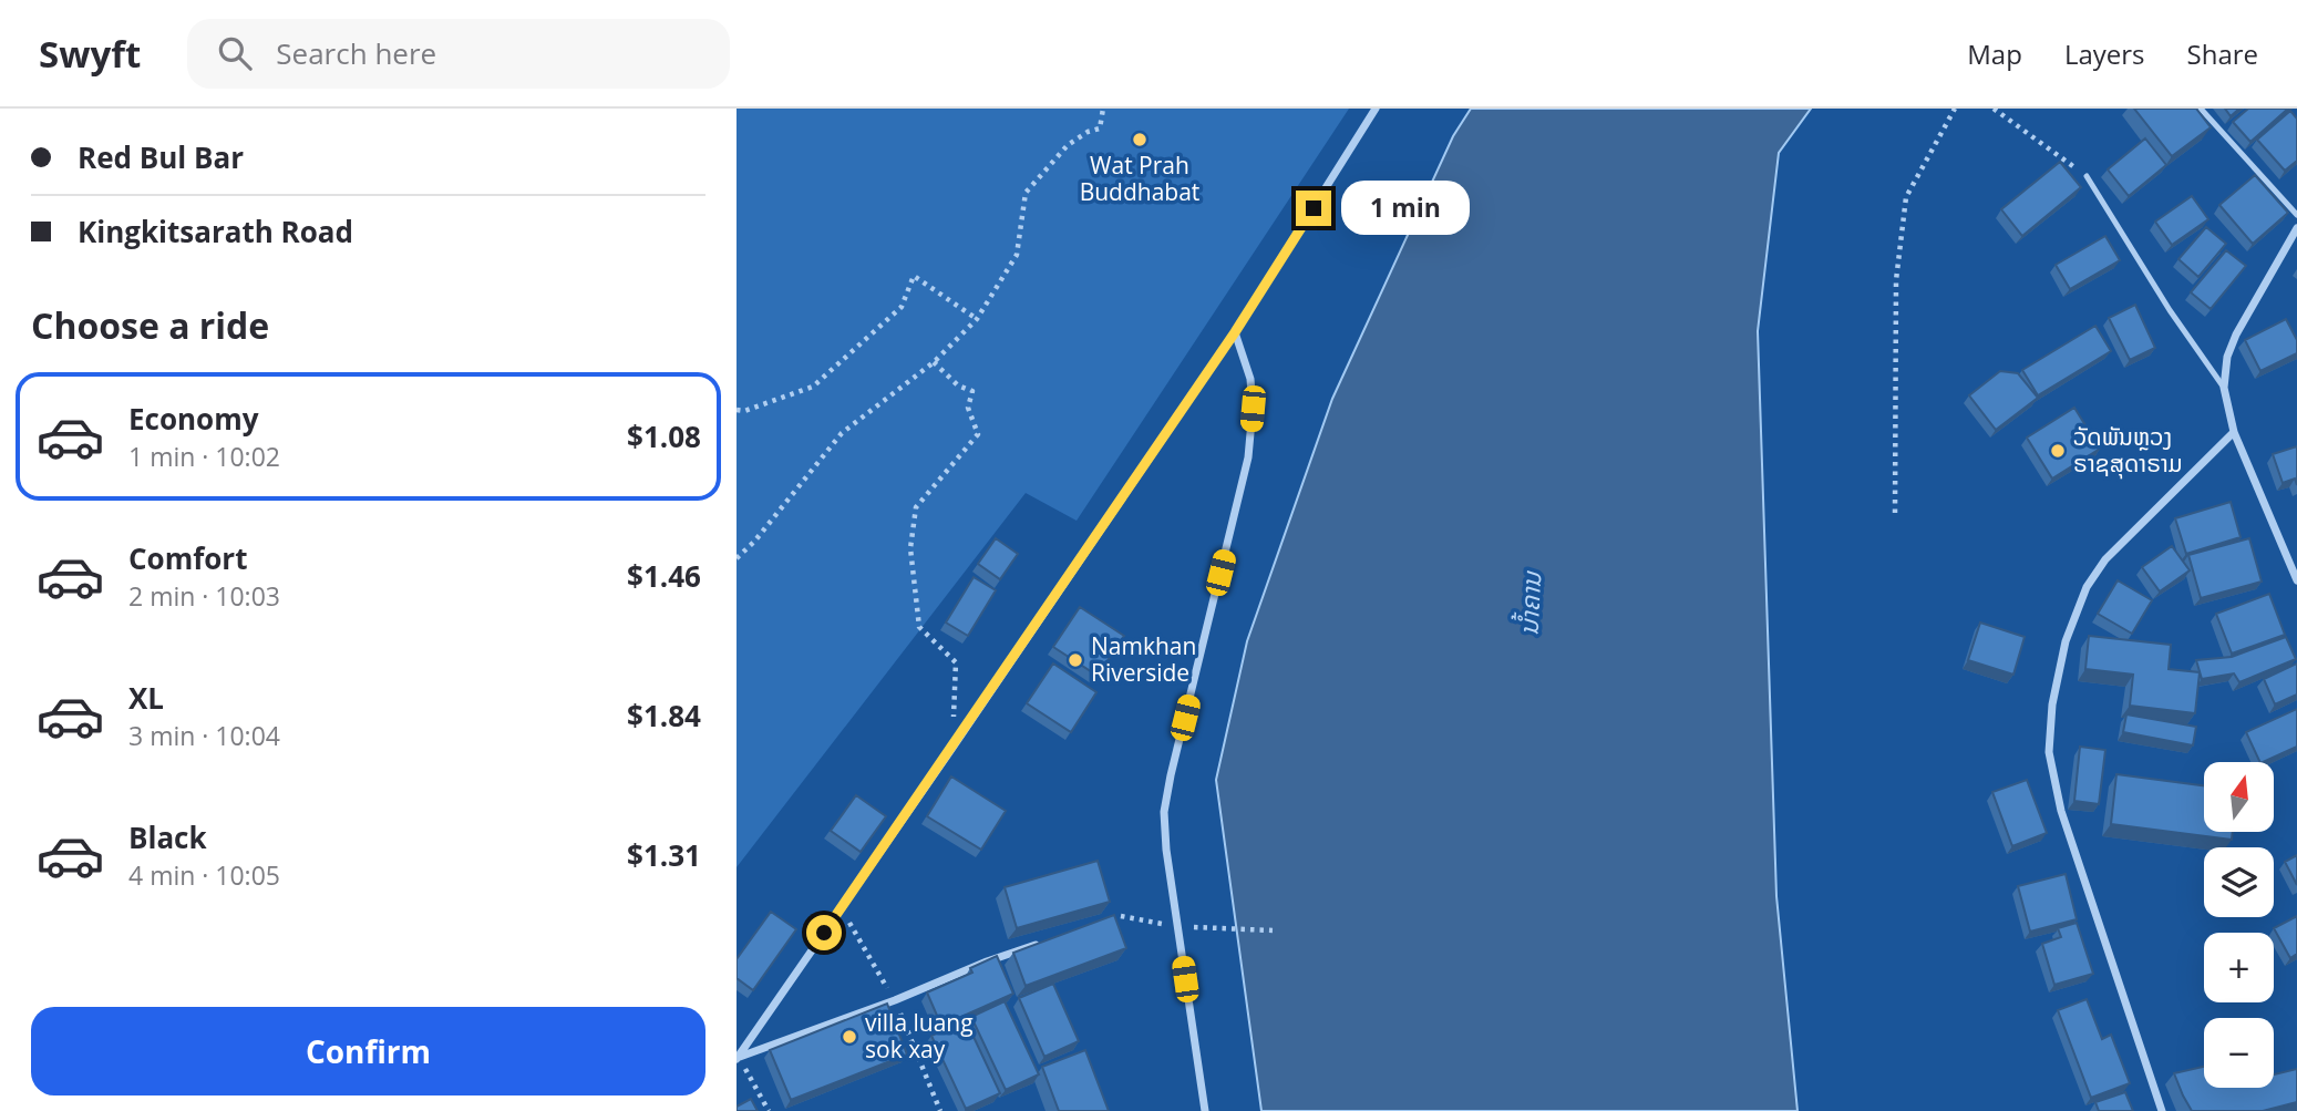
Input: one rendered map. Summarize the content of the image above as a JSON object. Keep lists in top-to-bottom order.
{
  "water": ["ນ້ຳຄານ"],
  "places": [
    "Wat Prah Buddhabat",
    "ວັດພັນຫຼວງ ຣາຊສຸດາຣາມ",
    "Namkhan Riverside",
    "villa luang sok xay"
  ],
  "north": "top",
  "page": {
    "header": "Swyft",
    "search": "Search here",
    "nav": ["Map", "Layers", "Share"],
    "banner": ["Red Bul Bar", "Kingkitsarath Road"],
    "bubble": "1 min",
    "heading": "Choose a ride",
    "list": [
      {
        "name": "Economy",
        "note": "1 min · 10:02",
        "value": "$1.08"
      },
      {
        "name": "Comfort",
        "note": "2 min · 10:03",
        "value": "$1.46"
      },
      {
        "name": "XL",
        "note": "3 min · 10:04",
        "value": "$1.84"
      },
      {
        "name": "Black",
        "note": "4 min · 10:05",
        "value": "$1.31"
      }
    ],
    "map_buttons": ["+", "−"],
    "buttons": "Confirm"
  }
}
